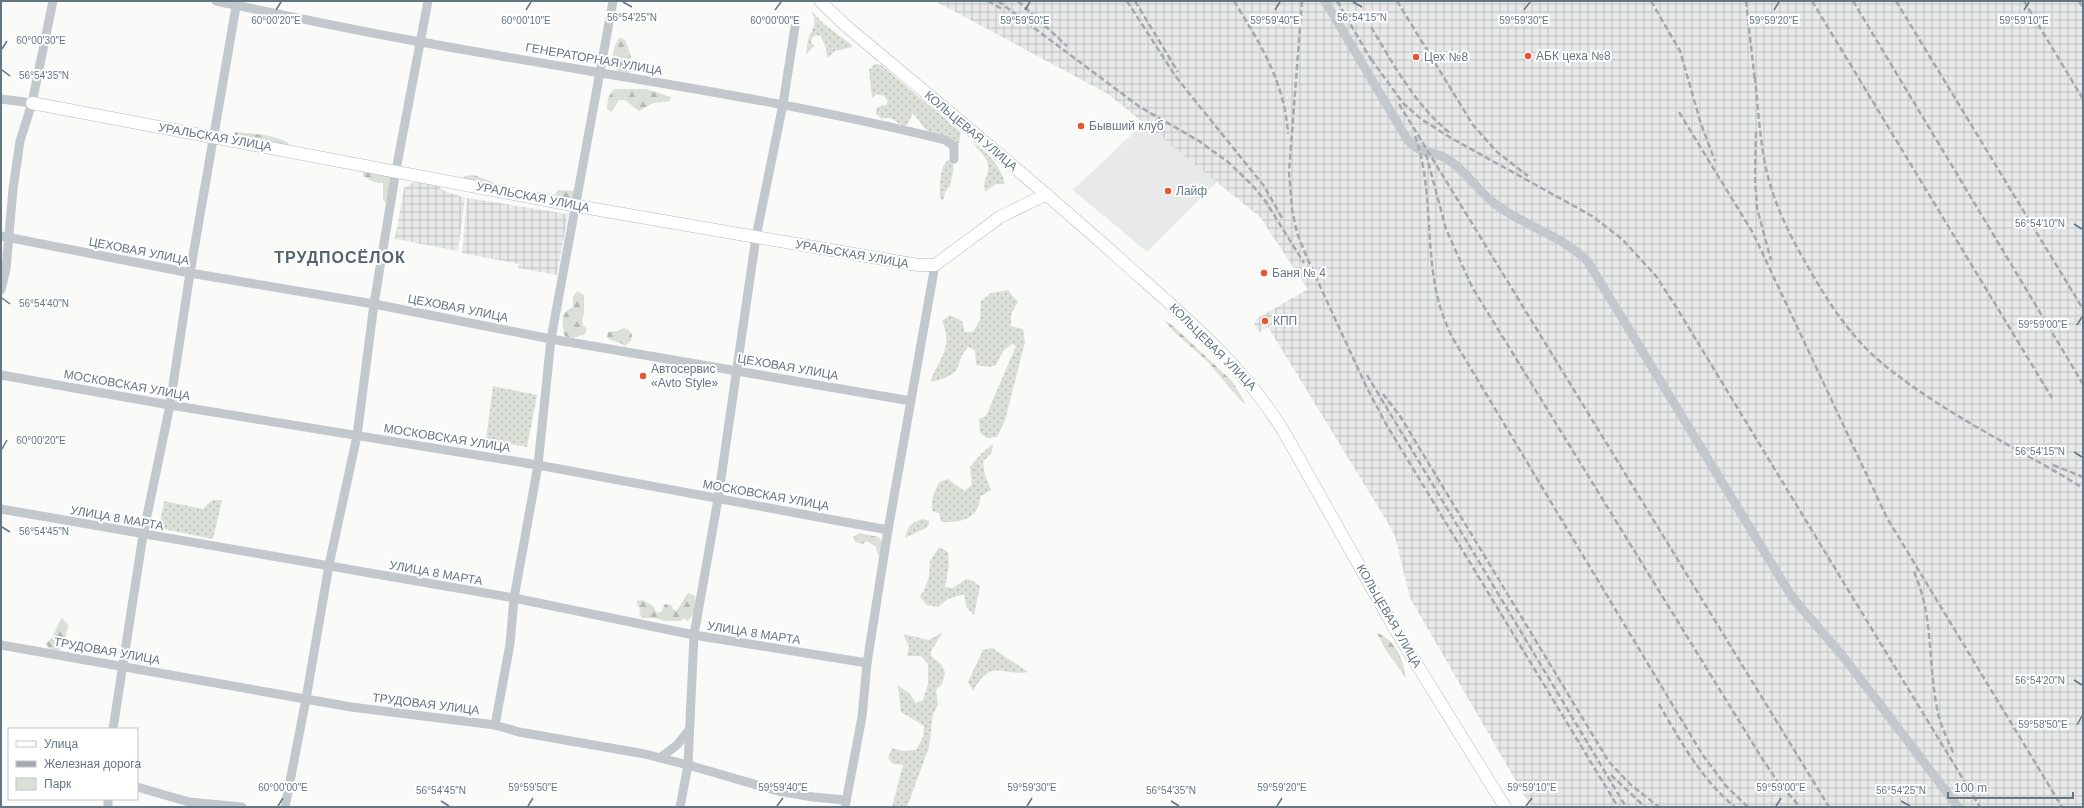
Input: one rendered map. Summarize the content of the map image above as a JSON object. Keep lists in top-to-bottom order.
{
  "streets": {
    "street": [
      "ГЕНЕРАТОРНАЯ УЛИЦА",
      "КОЛЬЦЕВАЯ УЛИЦА",
      "УРАЛЬСКАЯ УЛИЦА",
      "ЦЕХОВАЯ УЛИЦА",
      "МОСКОВСКАЯ УЛИЦА",
      "УЛИЦА 8 МАРТА",
      "ТРУДОВАЯ УЛИЦА"
    ]
  },
  "districts": ["ТРУДПОСЁЛОК"],
  "places": [
    "АБК цеха №8",
    "Цех №8",
    "Бывший клуб",
    "Лайф",
    "Баня № 4",
    "КПП",
    "Автосервис «Avto Style»"
  ],
  "legend": ["Улица", "Железная дорога", "Парк"],
  "scale_bar": "100 m",
  "coordinates": [
    "56°54'25\"N",
    "56°54'15\"N",
    "60°00'20\"E",
    "60°00'10\"E",
    "60°00'00\"E",
    "59°59'50\"E",
    "59°59'40\"E",
    "59°59'30\"E",
    "59°59'20\"E",
    "59°59'10\"E",
    "60°00'30\"E",
    "56°54'35\"N",
    "56°54'10\"N",
    "56°54'40\"N",
    "59°59'00\"E",
    "56°54'45\"N",
    "56°54'20\"N",
    "59°58'50\"E"
  ]
}
